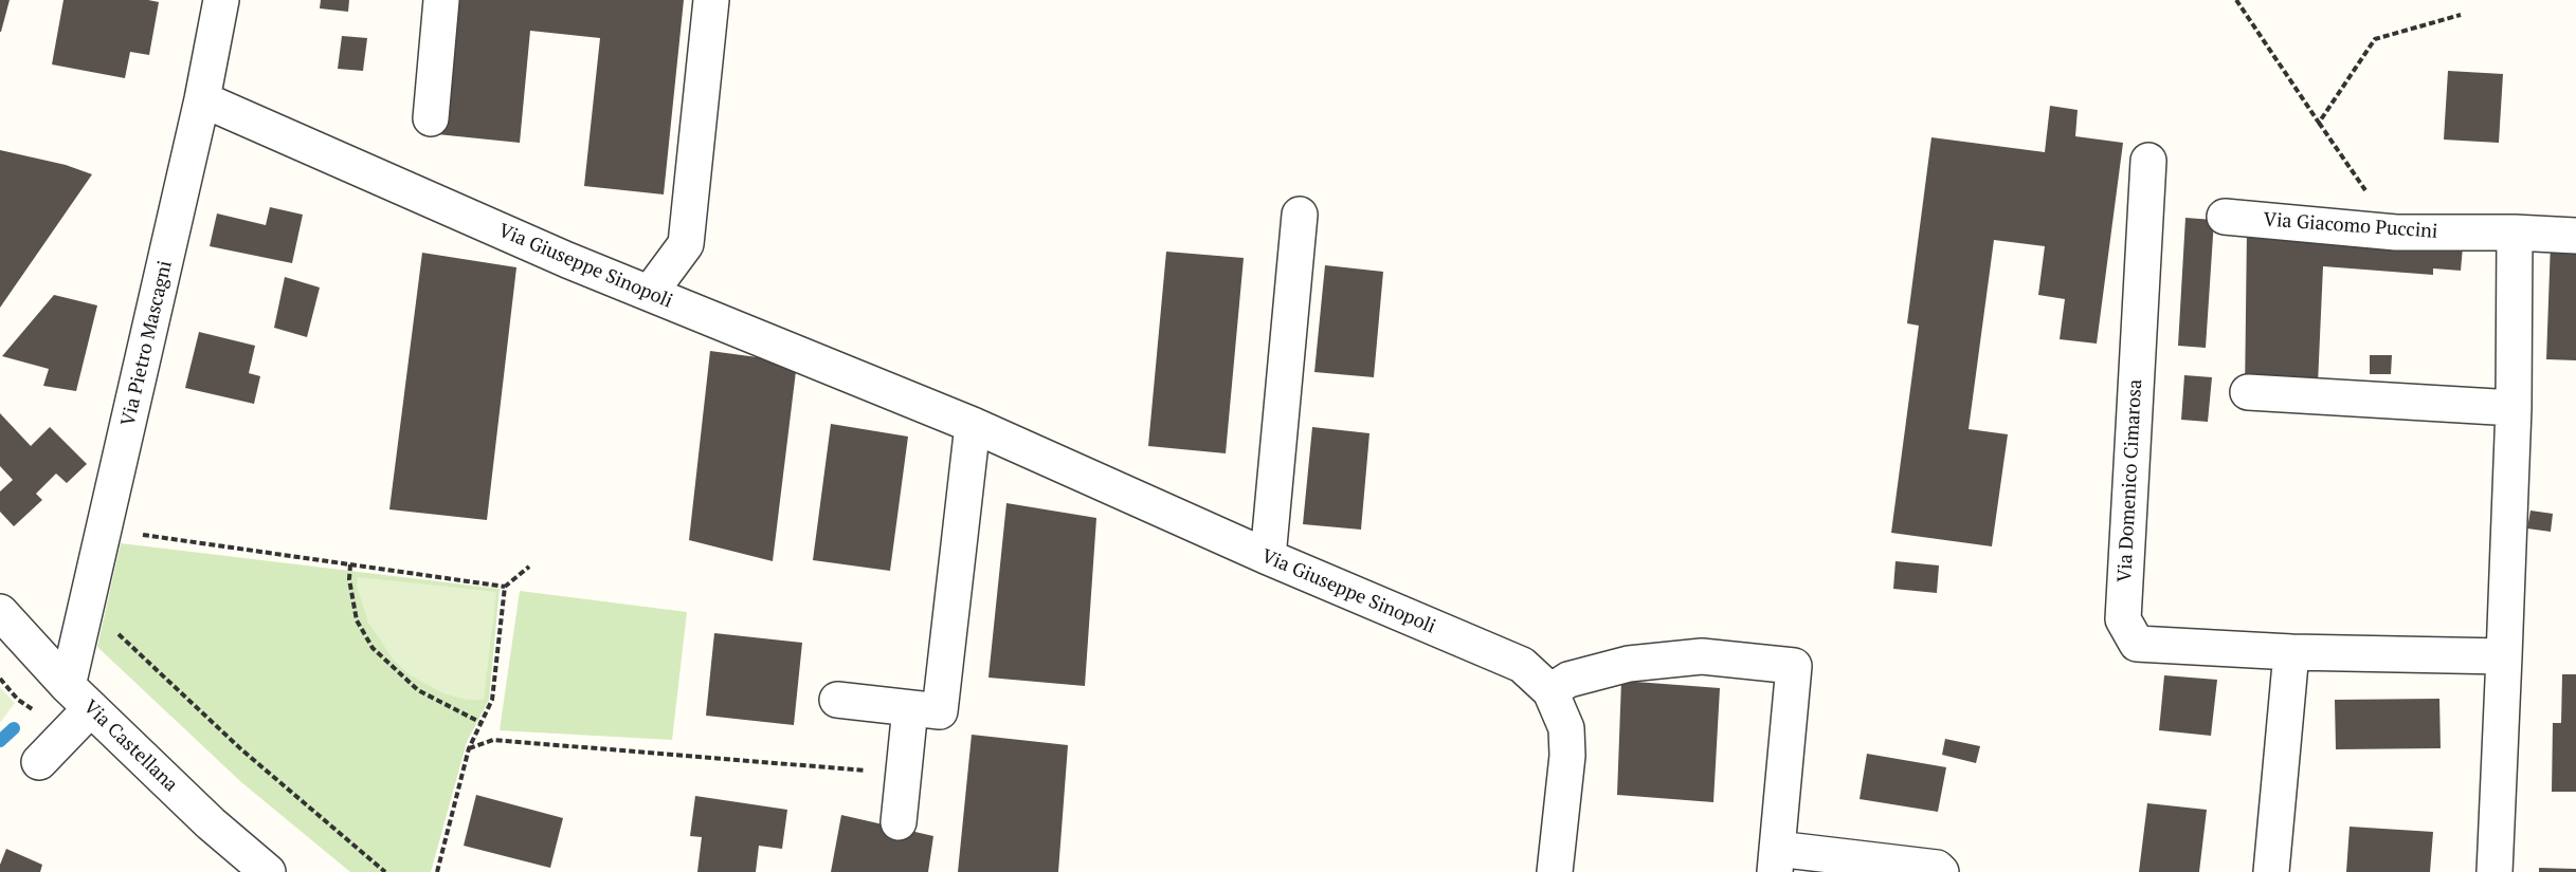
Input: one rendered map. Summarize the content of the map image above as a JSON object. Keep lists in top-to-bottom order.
{
  "streets": {
    "street": [
      "Via Giacomo Puccini",
      "Via Giuseppe Sinopoli",
      "Via Pietro Mascagni",
      "Via Domenico Cimarosa",
      "Via Castellana"
    ]
  },
  "crossings": [
    ["Via Giuseppe Sinopoli", "Via Pietro Mascagni"],
    ["Via Pietro Mascagni", "Via Castellana"]
  ]
}
